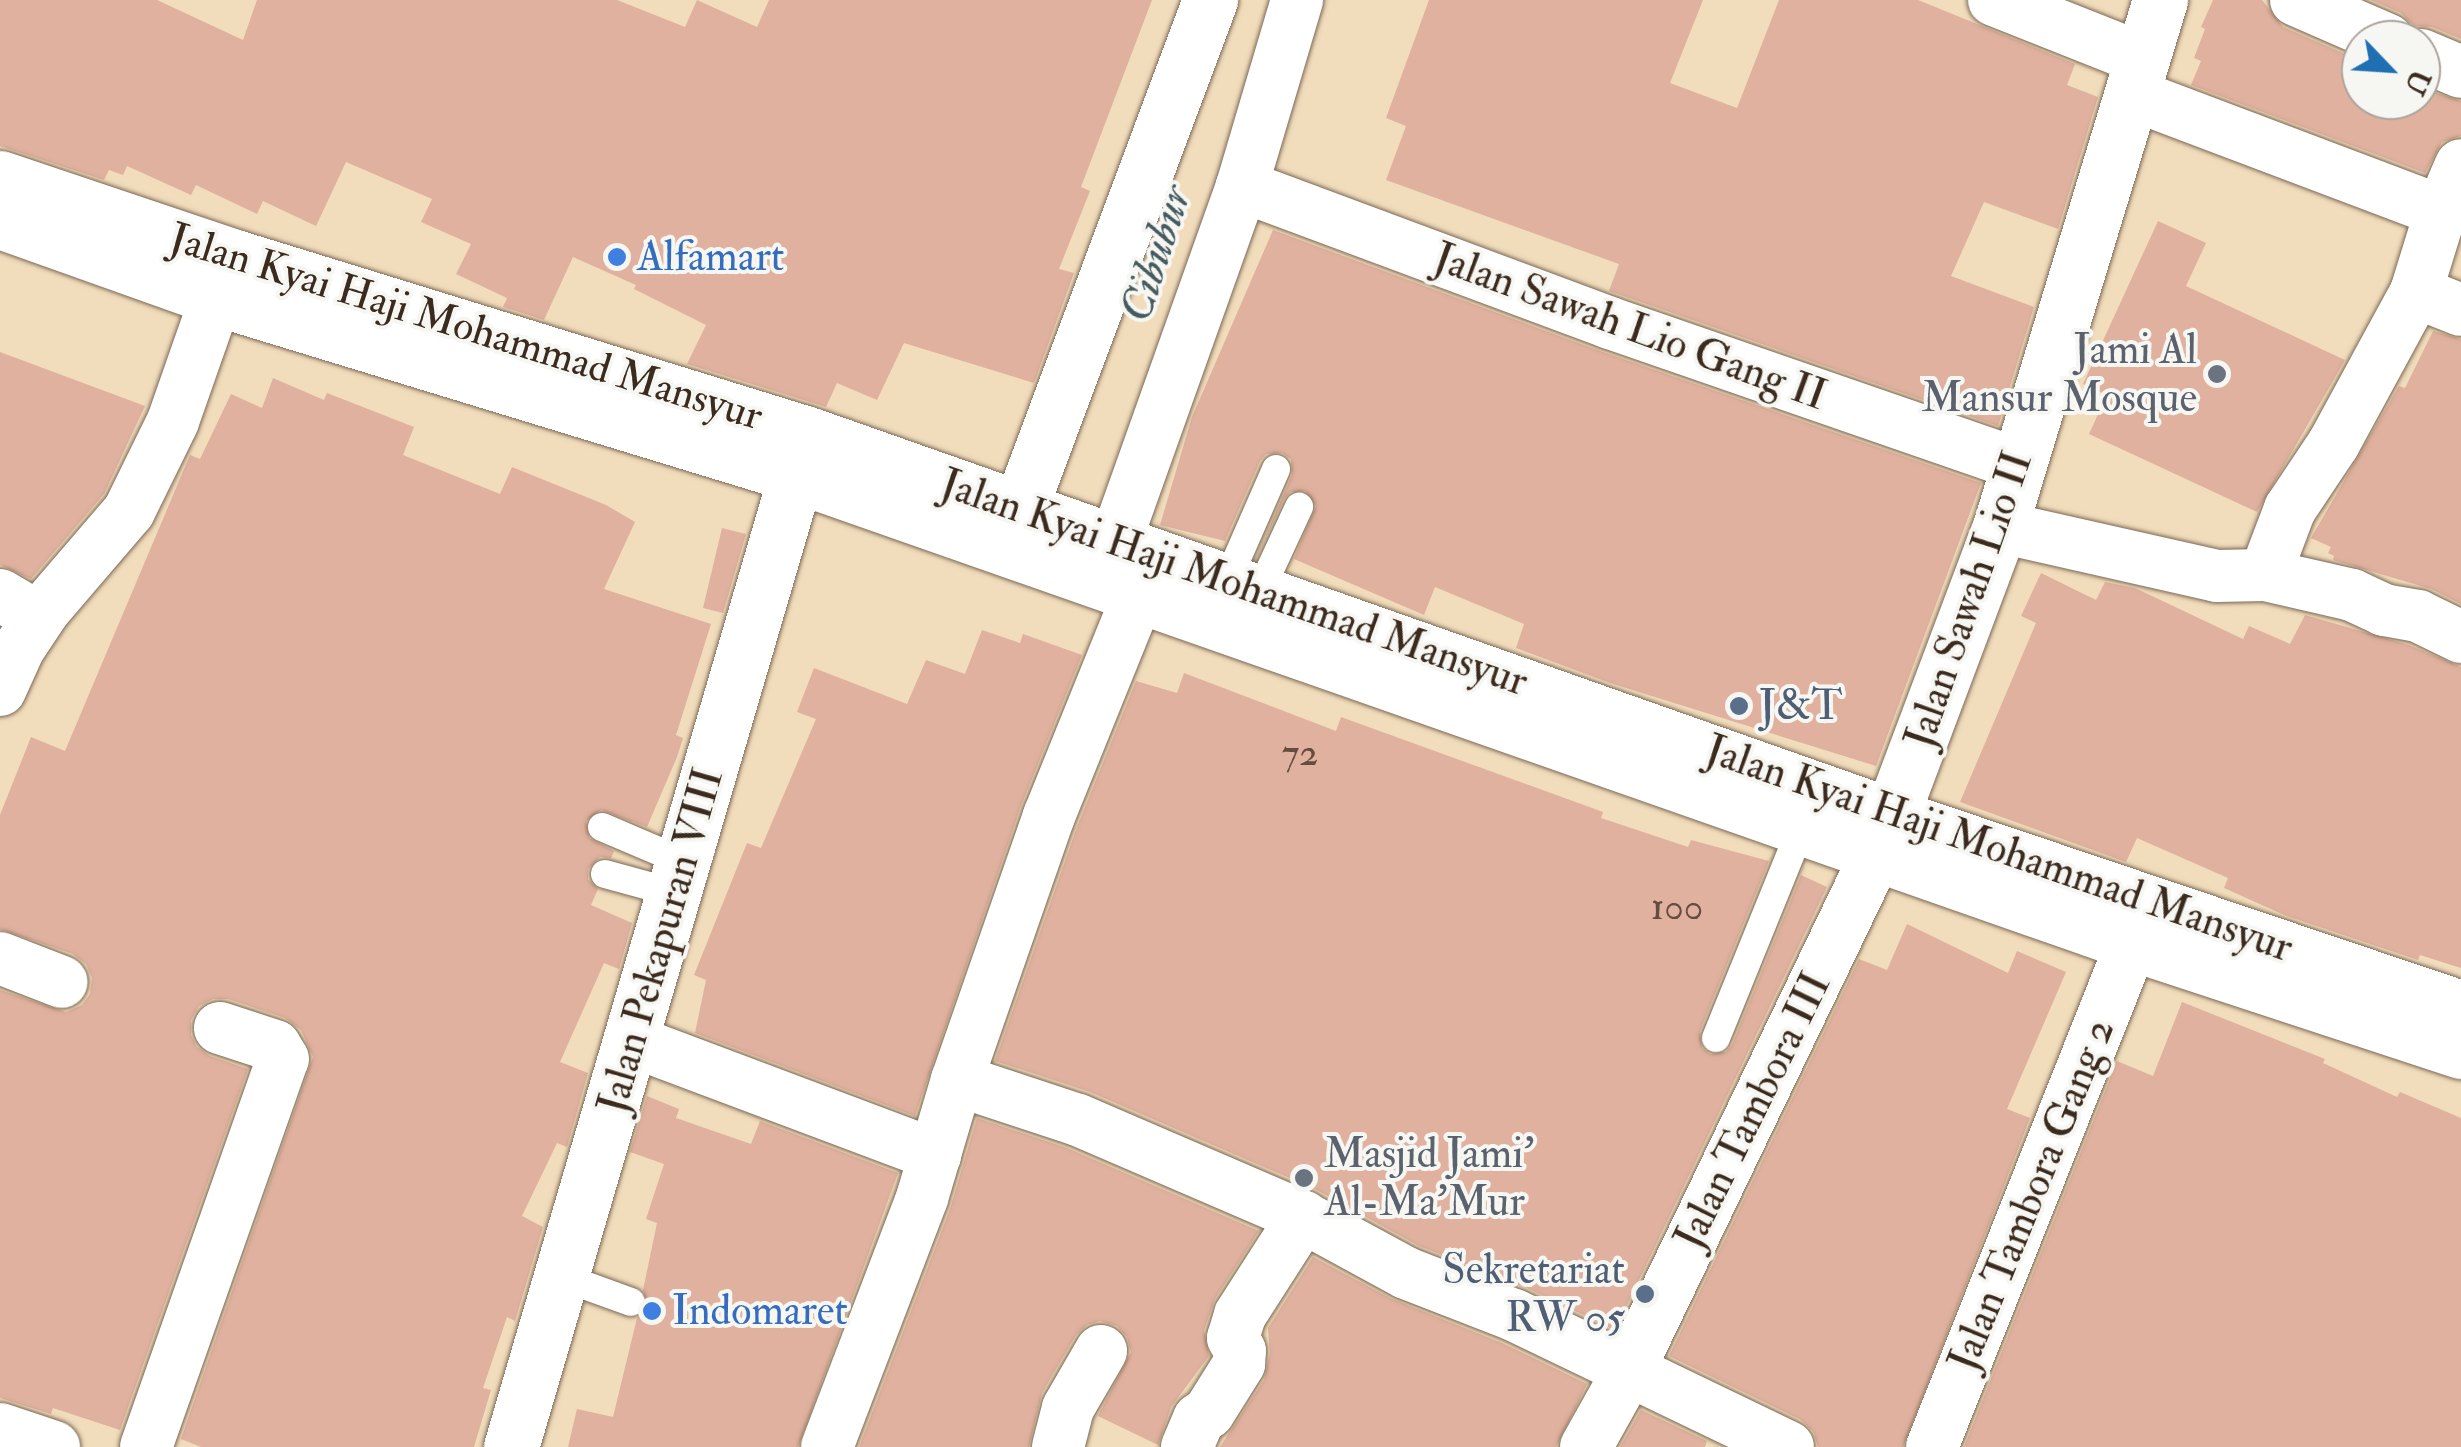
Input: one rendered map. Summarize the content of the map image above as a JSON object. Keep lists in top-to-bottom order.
{
  "streets": {
    "main road": ["Jalan Kyai Haji Mohammad Mansyur", "Jalan Sawah Lio II", "Jalan Pekapuran VIII"],
    "street": ["Jalan Sawah Lio Gang II", "Jalan Tambora III", "Jalan Tambora Gang 2"]
  },
  "crossings": [
    ["Jalan Kyai Haji Mohammad Mansyur", "Jalan Sawah Lio II"],
    ["Jalan Kyai Haji Mohammad Mansyur", "Jalan Pekapuran VIII"],
    ["Jalan Kyai Haji Mohammad Mansyur", "Jalan Tambora III"],
    ["Jalan Kyai Haji Mohammad Mansyur", "Jalan Tambora Gang 2"],
    ["Jalan Sawah Lio Gang II", "Jalan Sawah Lio II"],
    ["Jalan Sawah Lio II", "Jalan Tambora III"]
  ],
  "water": ["Cibubur"],
  "places": [
    "Alfamart",
    "Jami Al Mansur Mosque",
    "J&T",
    "Masjid Jami' Al-Ma'Mur",
    "Sekretariat RW 05",
    "Indomaret"
  ],
  "house_numbers": ["72", "100"],
  "north": "bottom right"
}
